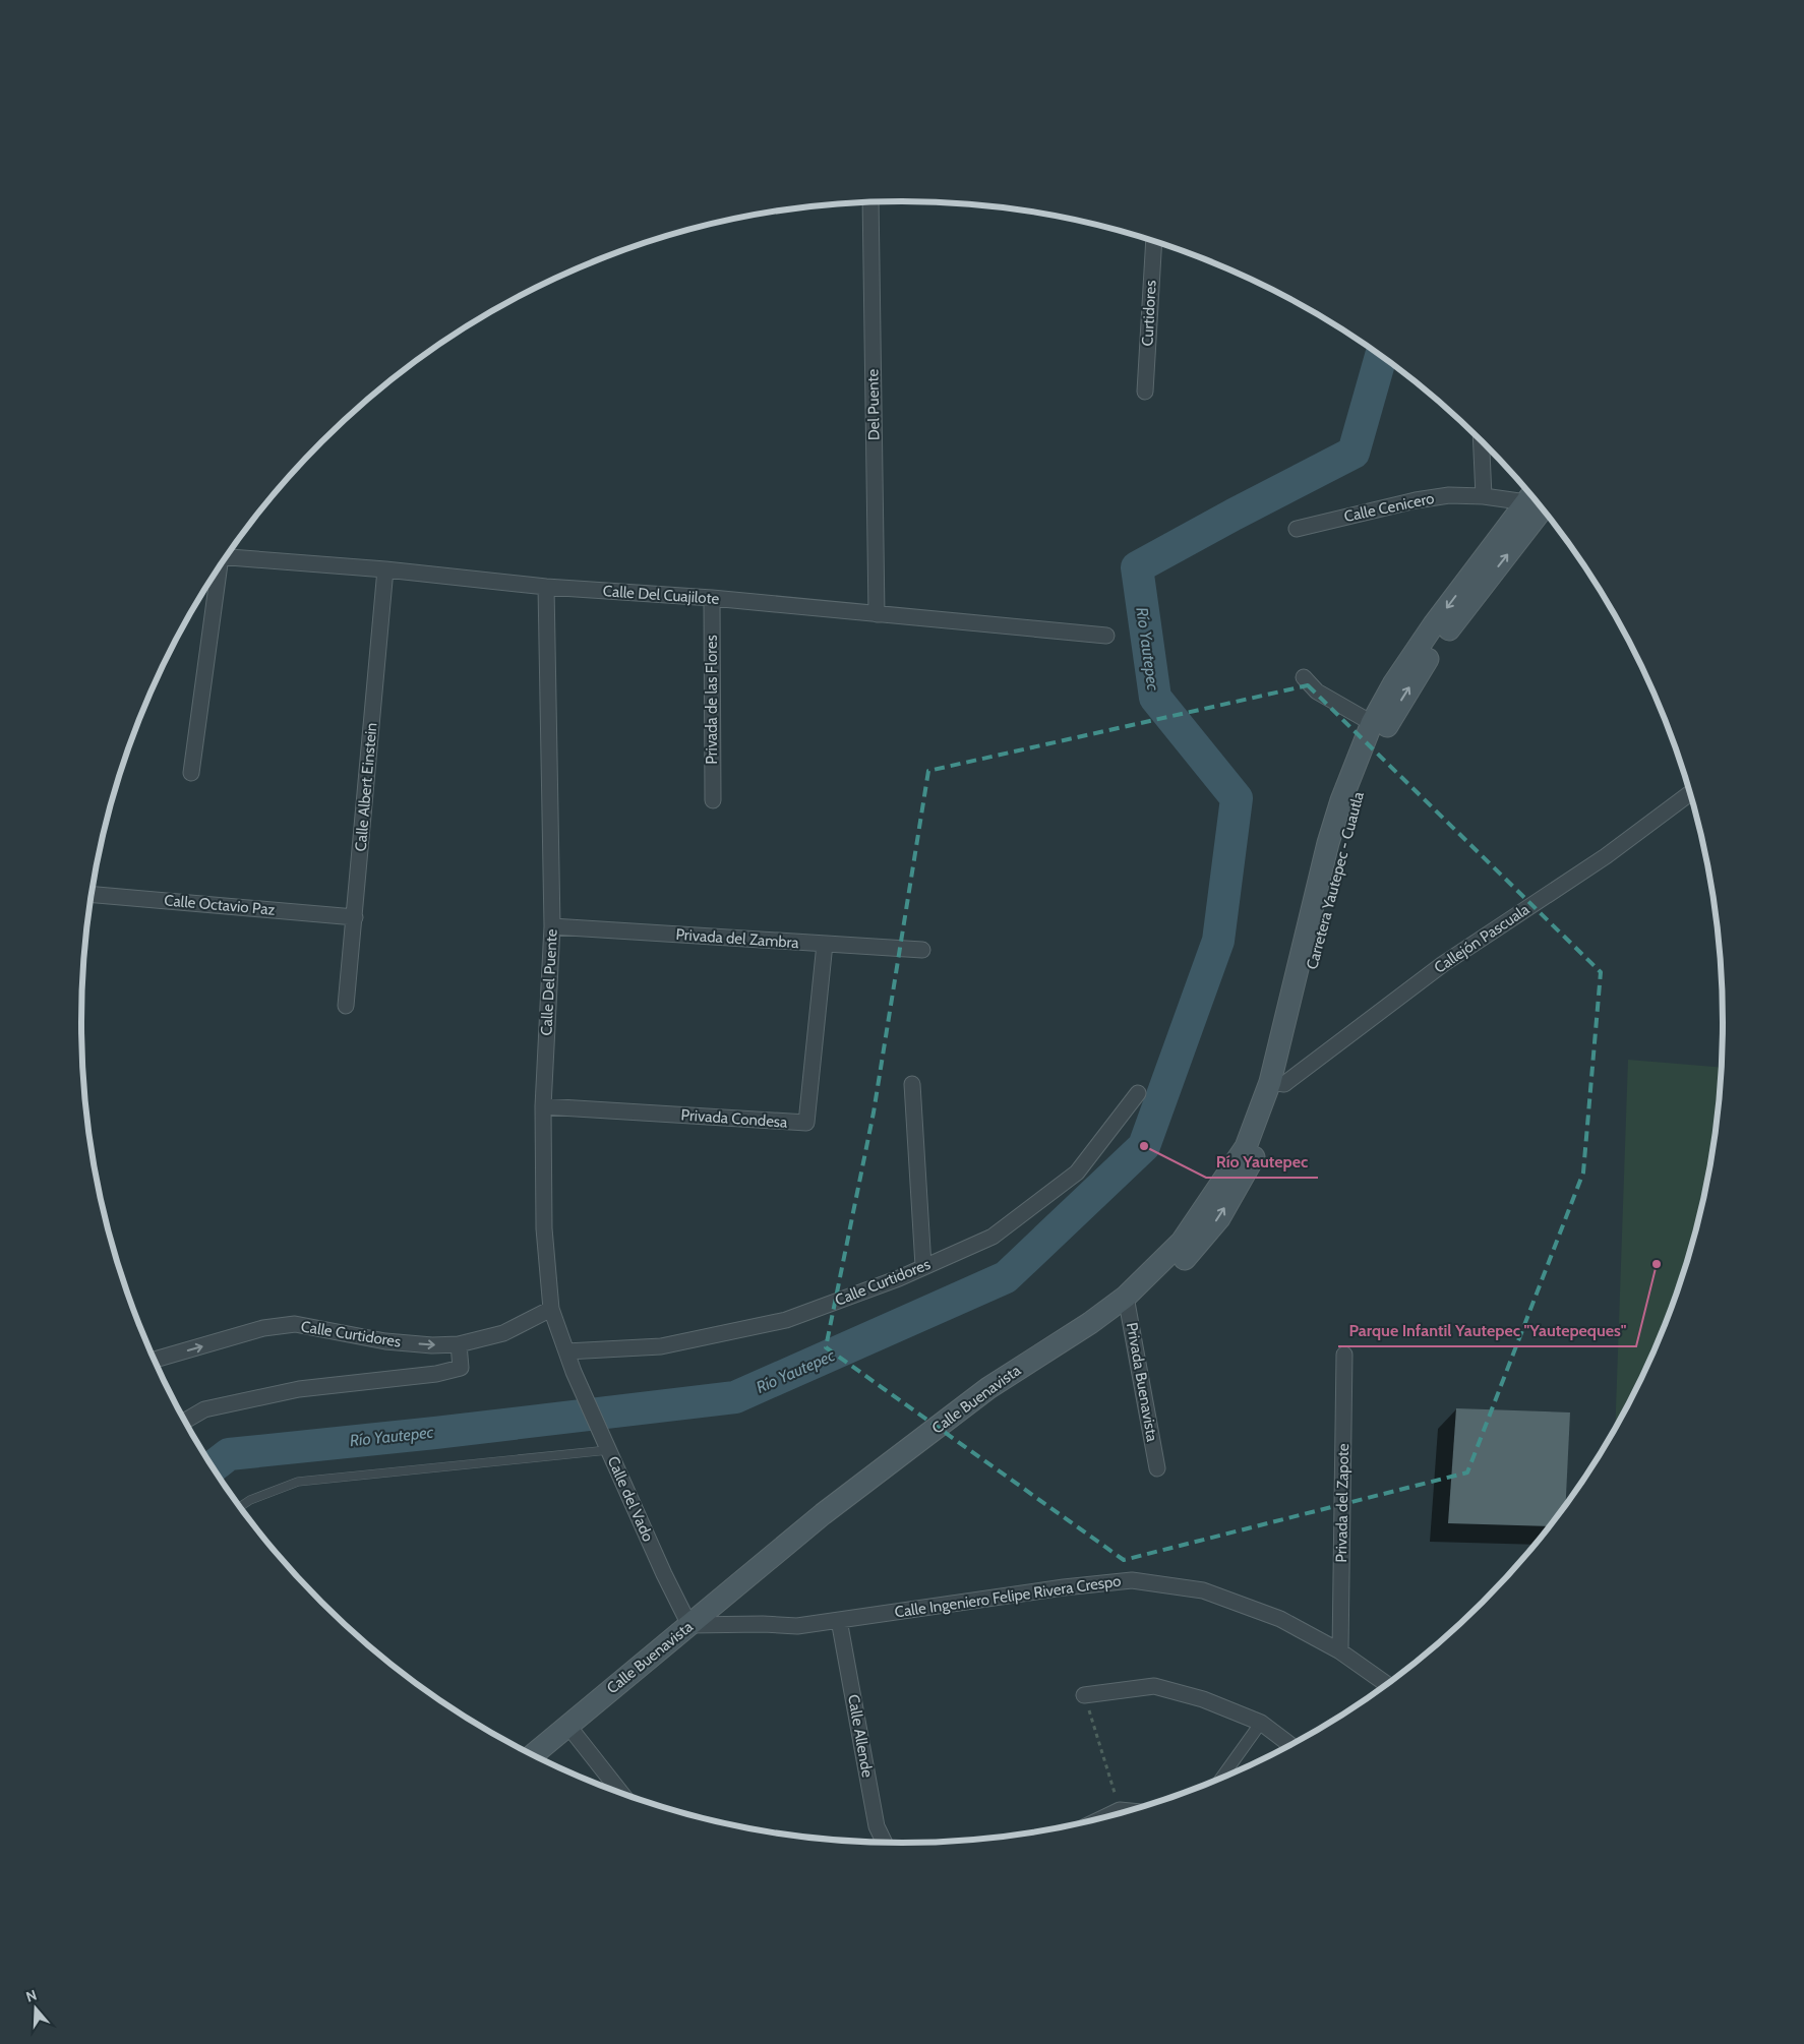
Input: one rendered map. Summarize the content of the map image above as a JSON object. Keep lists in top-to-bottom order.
{
  "streets": {
    "main road": ["Carretera Yautepec - Cuautla", "Calle Buenavista"],
    "street": [
      "Curtidores",
      "Del Puente",
      "Calle Cenicero",
      "Calle Del Cuajilote",
      "Privada de las Flores",
      "Calle Albert Einstein",
      "Calle Octavio Paz",
      "Privada del Zambra",
      "Callejón Pascuala",
      "Calle Del Puente",
      "Privada Condesa",
      "Calle Curtidores",
      "Privada Buenavista",
      "Calle del Vado",
      "Privada del Zapote",
      "Calle Ingeniero Felipe Rivera Crespo",
      "Calle Allende"
    ]
  },
  "crossings": [
    ["Del Puente", "Calle Del Cuajilote"],
    ["Calle Del Cuajilote", "Privada de las Flores"],
    ["Calle Del Cuajilote", "Calle Albert Einstein"],
    ["Calle Del Cuajilote", "Calle Del Puente"],
    ["Calle Albert Einstein", "Calle Octavio Paz"],
    ["Carretera Yautepec - Cuautla", "Callejón Pascuala"],
    ["Carretera Yautepec - Cuautla", "Calle Buenavista"],
    ["Privada del Zambra", "Calle Del Puente"],
    ["Privada del Zambra", "Privada Condesa"],
    ["Calle Del Puente", "Privada Condesa"],
    ["Calle Del Puente", "Calle Curtidores"],
    ["Calle Del Puente", "Calle del Vado"],
    ["Privada Buenavista", "Calle Buenavista"],
    ["Calle Buenavista", "Calle del Vado"],
    ["Calle Buenavista", "Calle Ingeniero Felipe Rivera Crespo"],
    ["Calle del Vado", "Calle Ingeniero Felipe Rivera Crespo"],
    ["Privada del Zapote", "Calle Ingeniero Felipe Rivera Crespo"],
    ["Calle Ingeniero Felipe Rivera Crespo", "Calle Allende"]
  ],
  "water": ["Río Yautepec"],
  "places": ["Río Yautepec", "Parque Infantil Yautepec \"Yautepeques\""],
  "north": "top"
}
